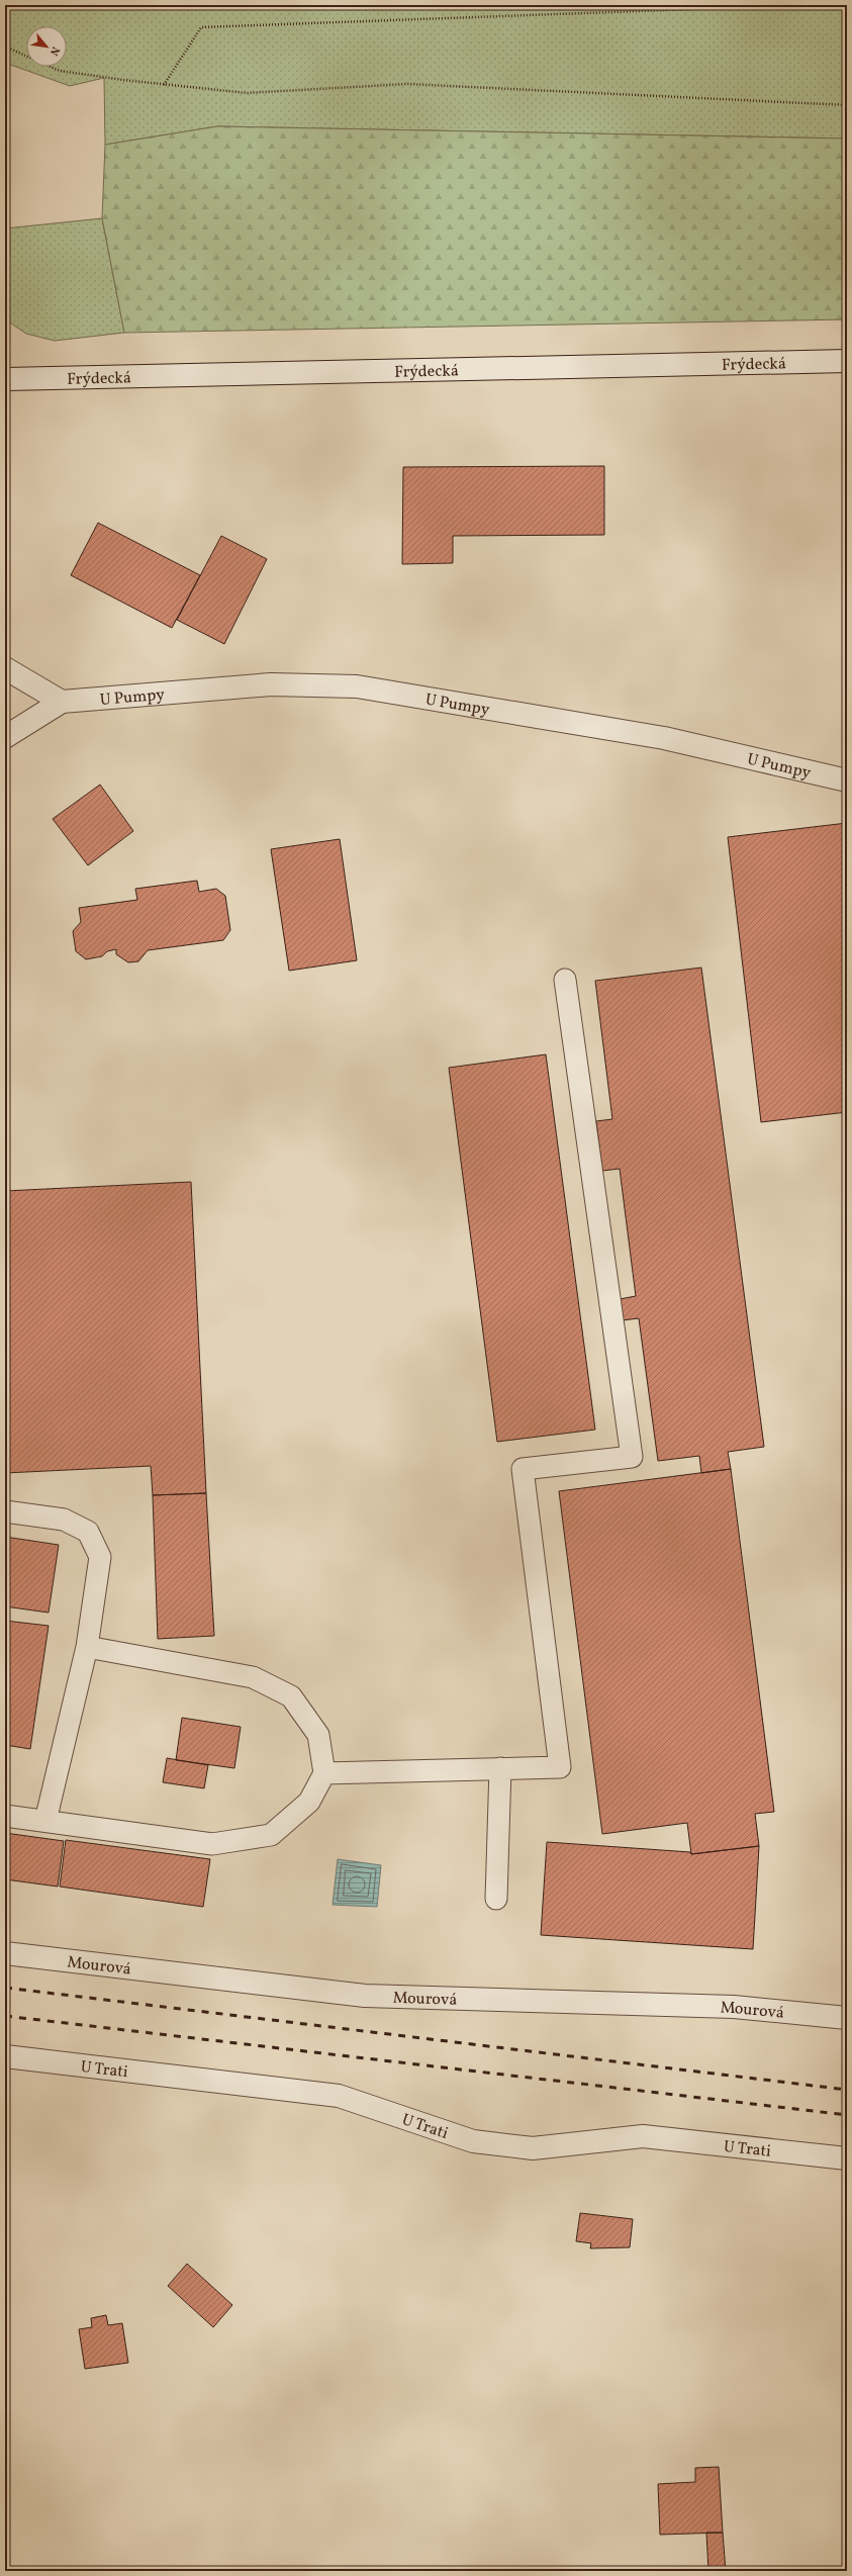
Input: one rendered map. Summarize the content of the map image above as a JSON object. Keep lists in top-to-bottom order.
{
  "streets": {
    "street": [
      "Frýdecká",
      "U Pumpy",
      "Mourová",
      "U Trati"
    ]
  },
  "north": "bottom right"
}
